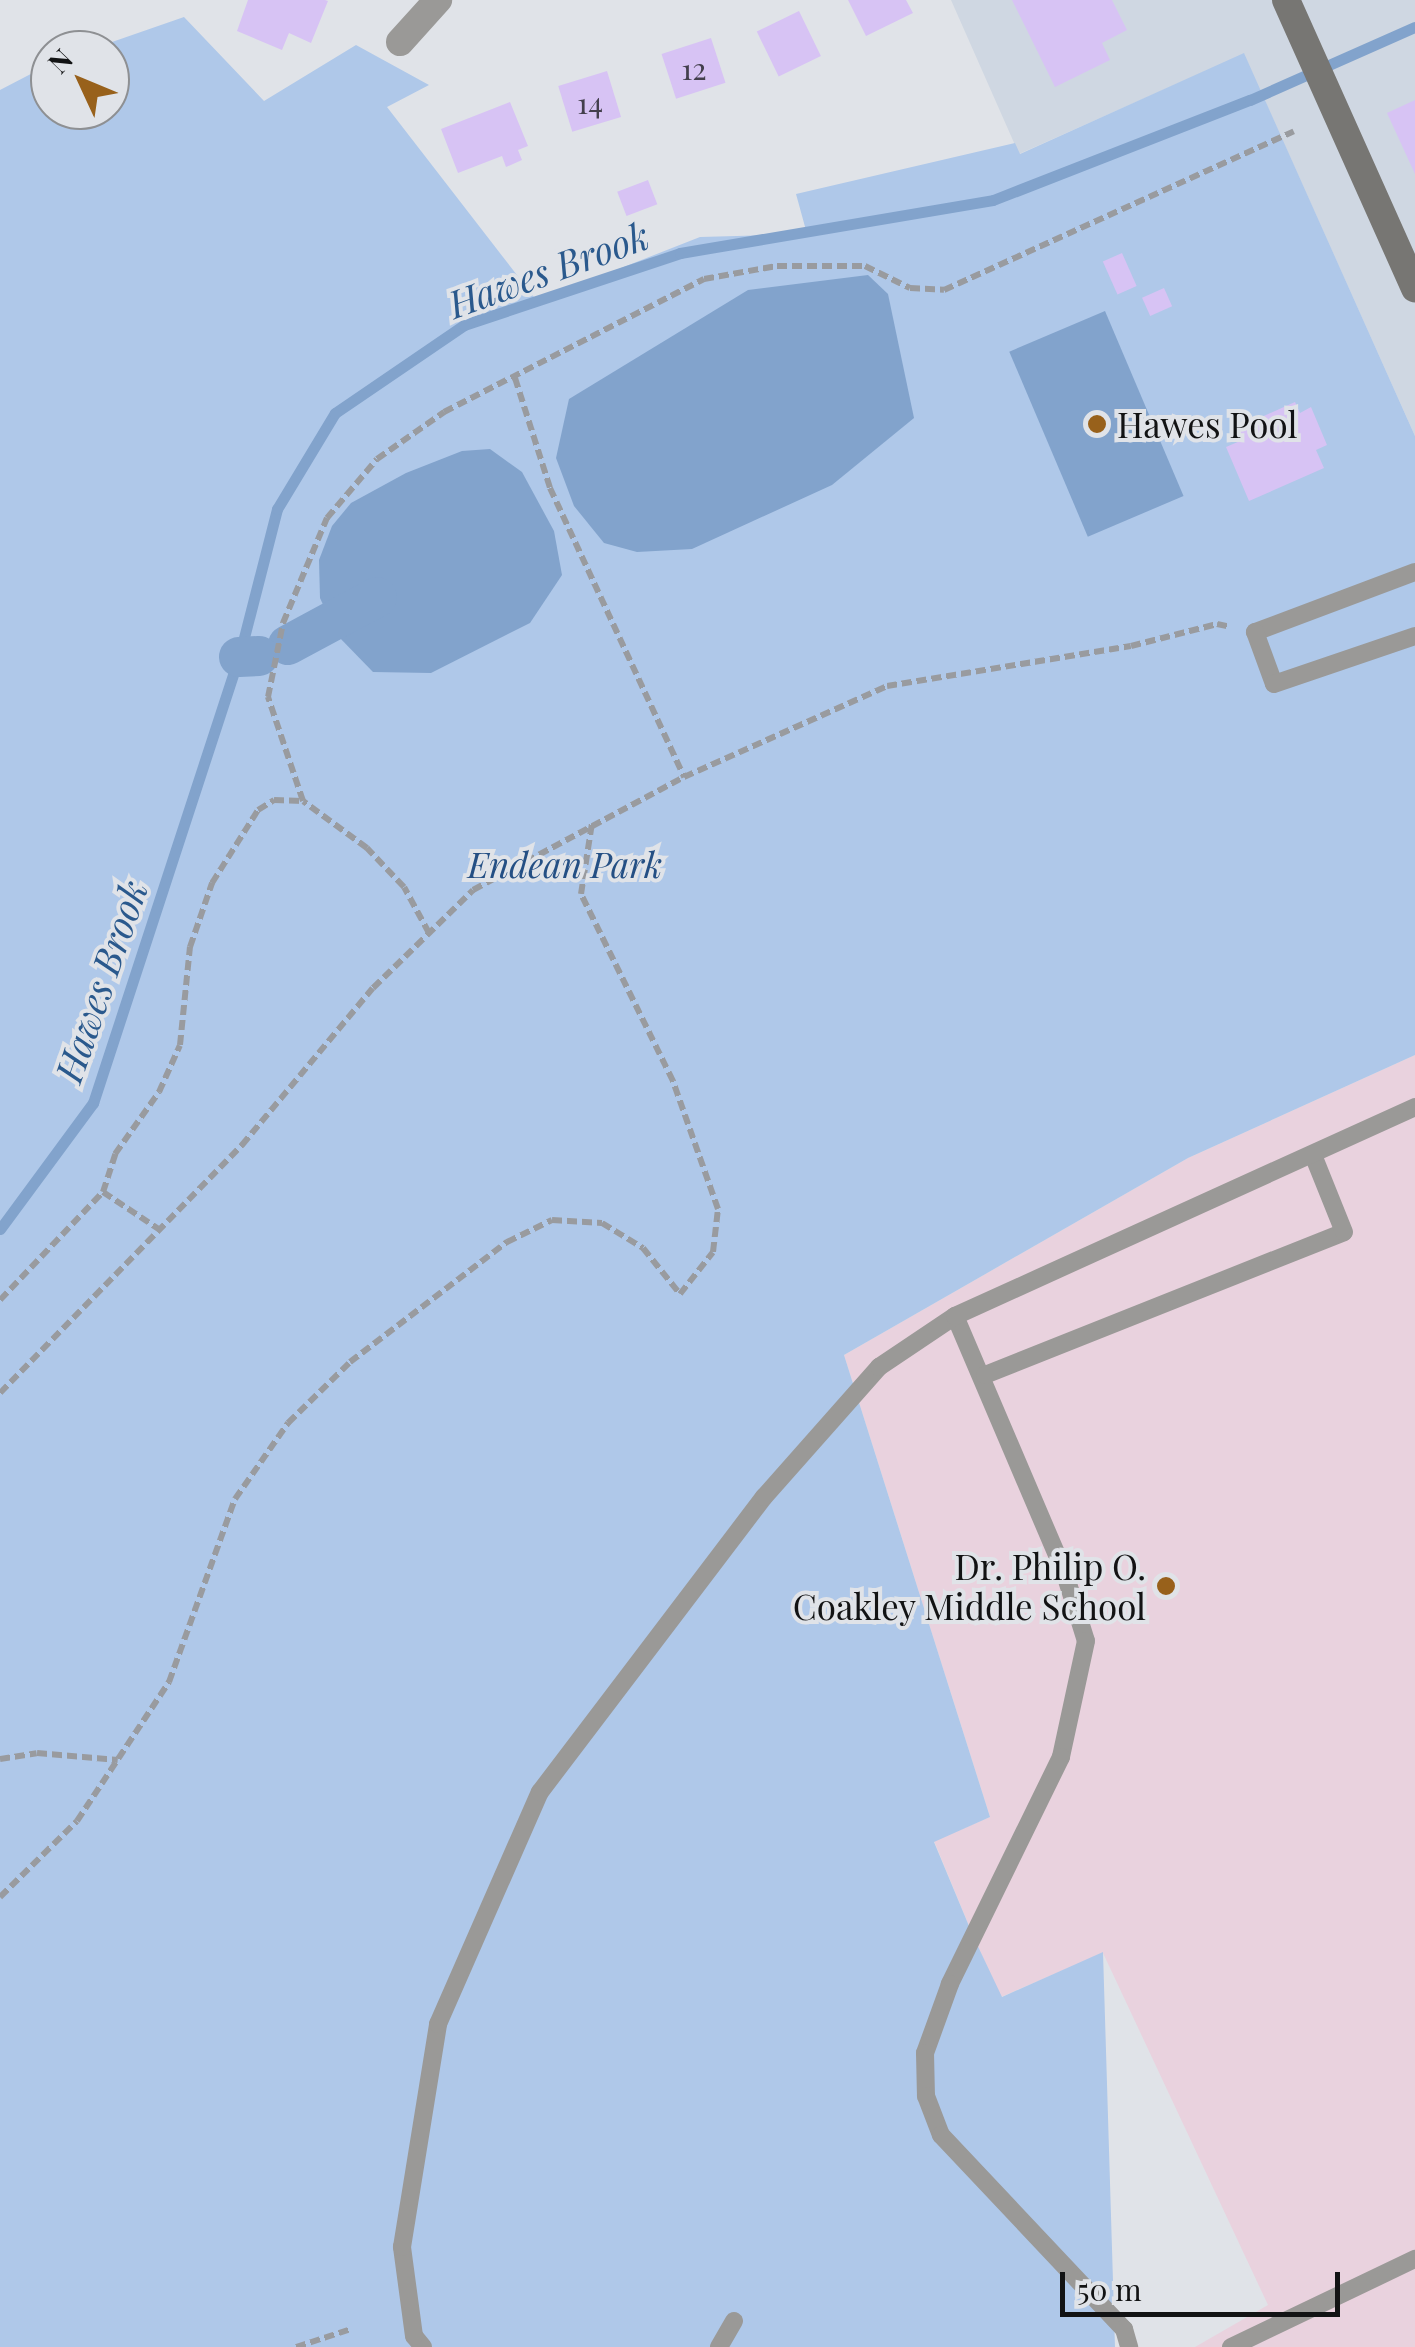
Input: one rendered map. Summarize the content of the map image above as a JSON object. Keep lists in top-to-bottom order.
{
  "water": ["Hawes Brook"],
  "parks": ["Endean Park"],
  "places": ["Hawes Pool", "Dr. Philip O. Coakley Middle School"],
  "house_numbers": ["12", "14"],
  "scale_bar": "50 m",
  "north": "top left"
}
